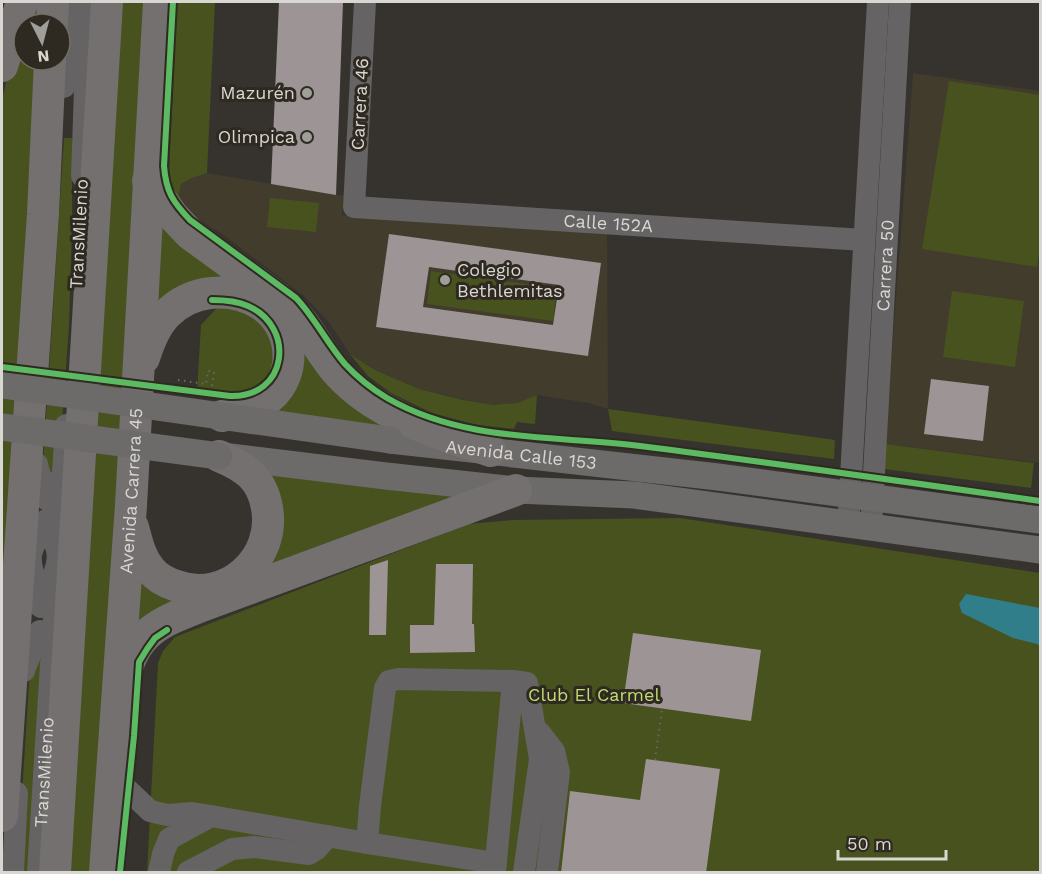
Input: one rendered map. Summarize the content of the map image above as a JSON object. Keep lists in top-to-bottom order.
{
  "streets": {
    "highway": ["Avenida Carrera 45"],
    "main road": ["Avenida Calle 153"],
    "street": [
      "Carrera 46",
      "Calle 152A",
      "TransMilenio",
      "Carrera 50"
    ]
  },
  "crossings": [
    ["Carrera 46", "Calle 152A"],
    ["Calle 152A", "Carrera 50"],
    ["Carrera 50", "Avenida Calle 153"]
  ],
  "parks": ["Club El Carmel"],
  "places": ["Mazurén", "Olimpica", "Colegio Bethlemitas"],
  "scale_bar": "50 m",
  "north": "bottom"
}
